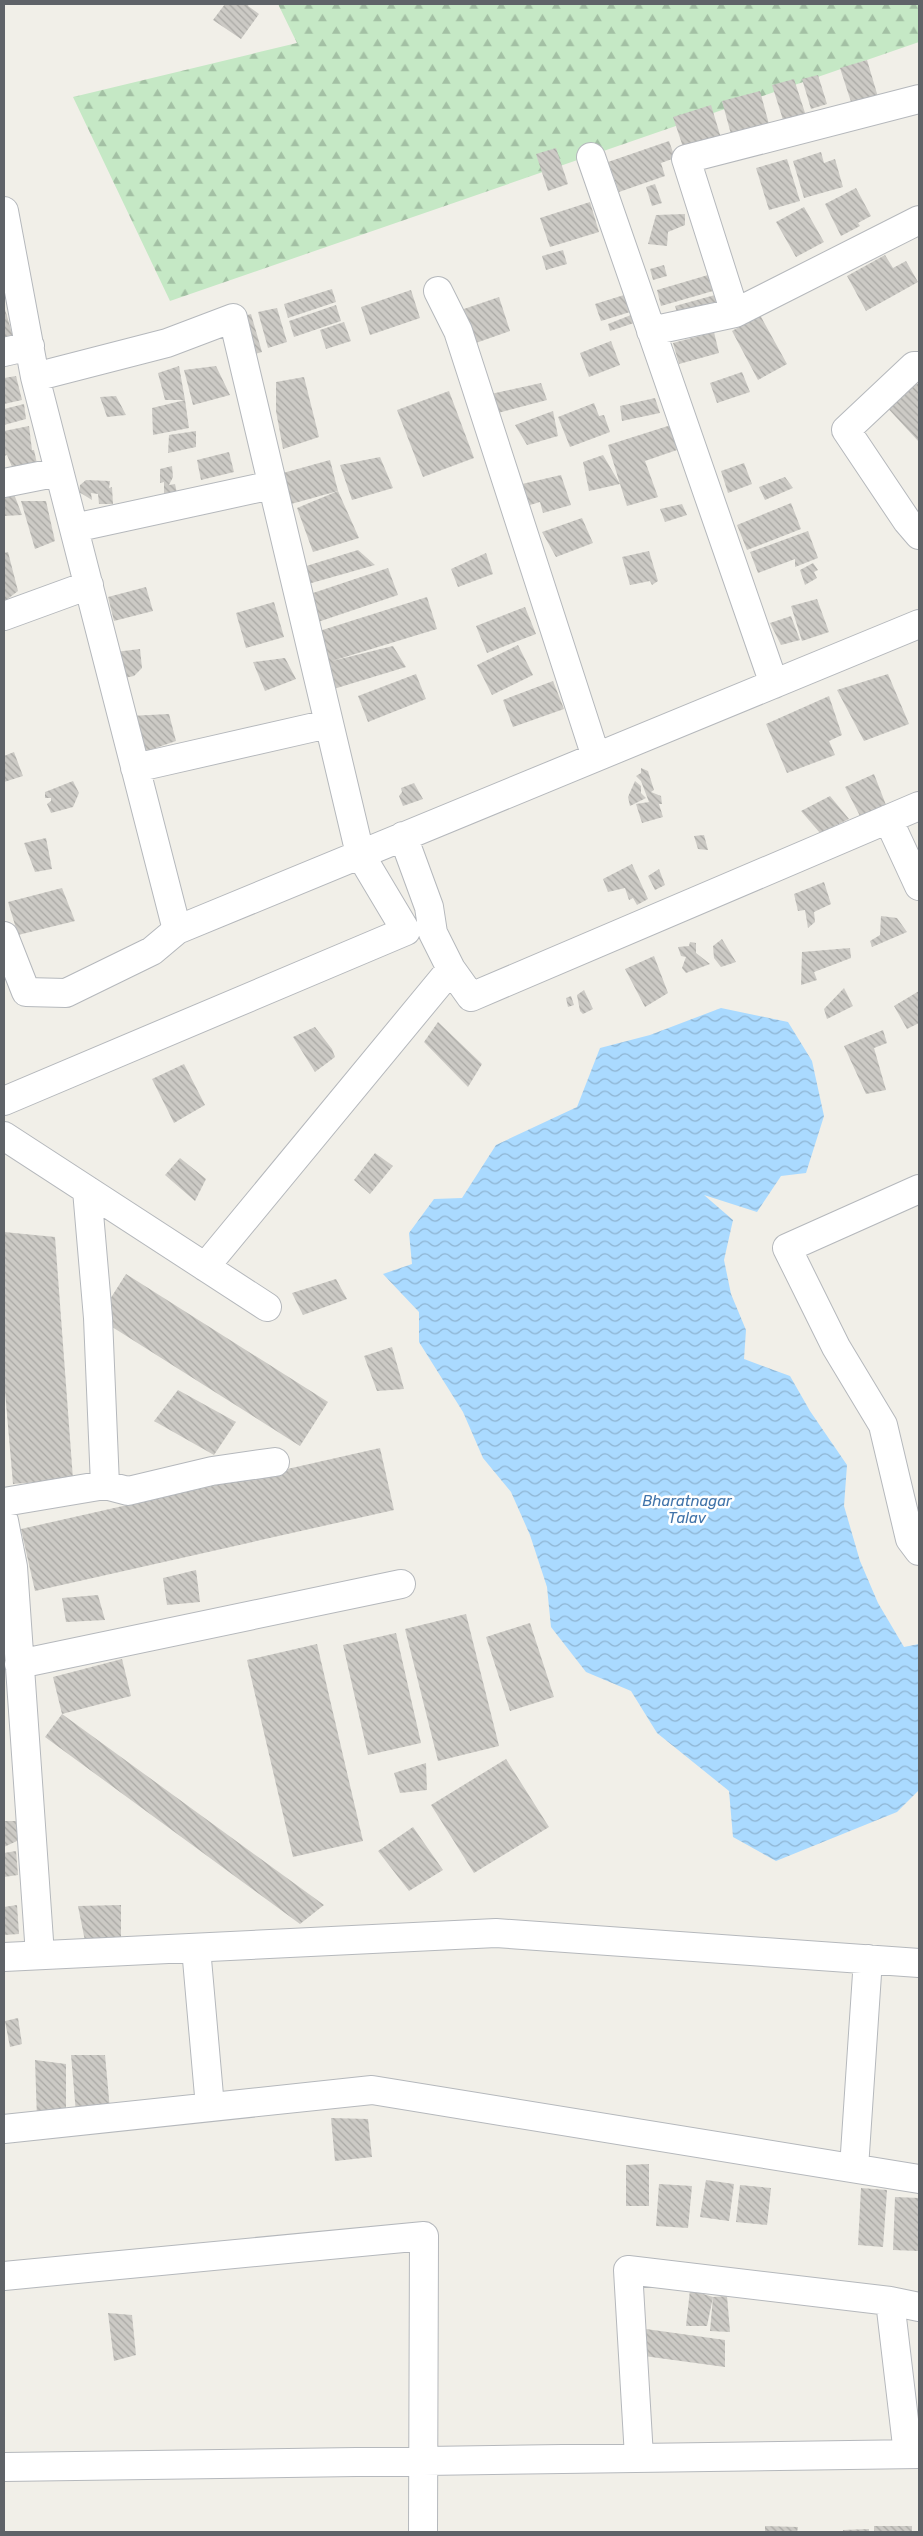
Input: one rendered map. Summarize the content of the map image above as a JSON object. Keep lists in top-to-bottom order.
{
  "water": ["Bharatnagar Talav"]
}
